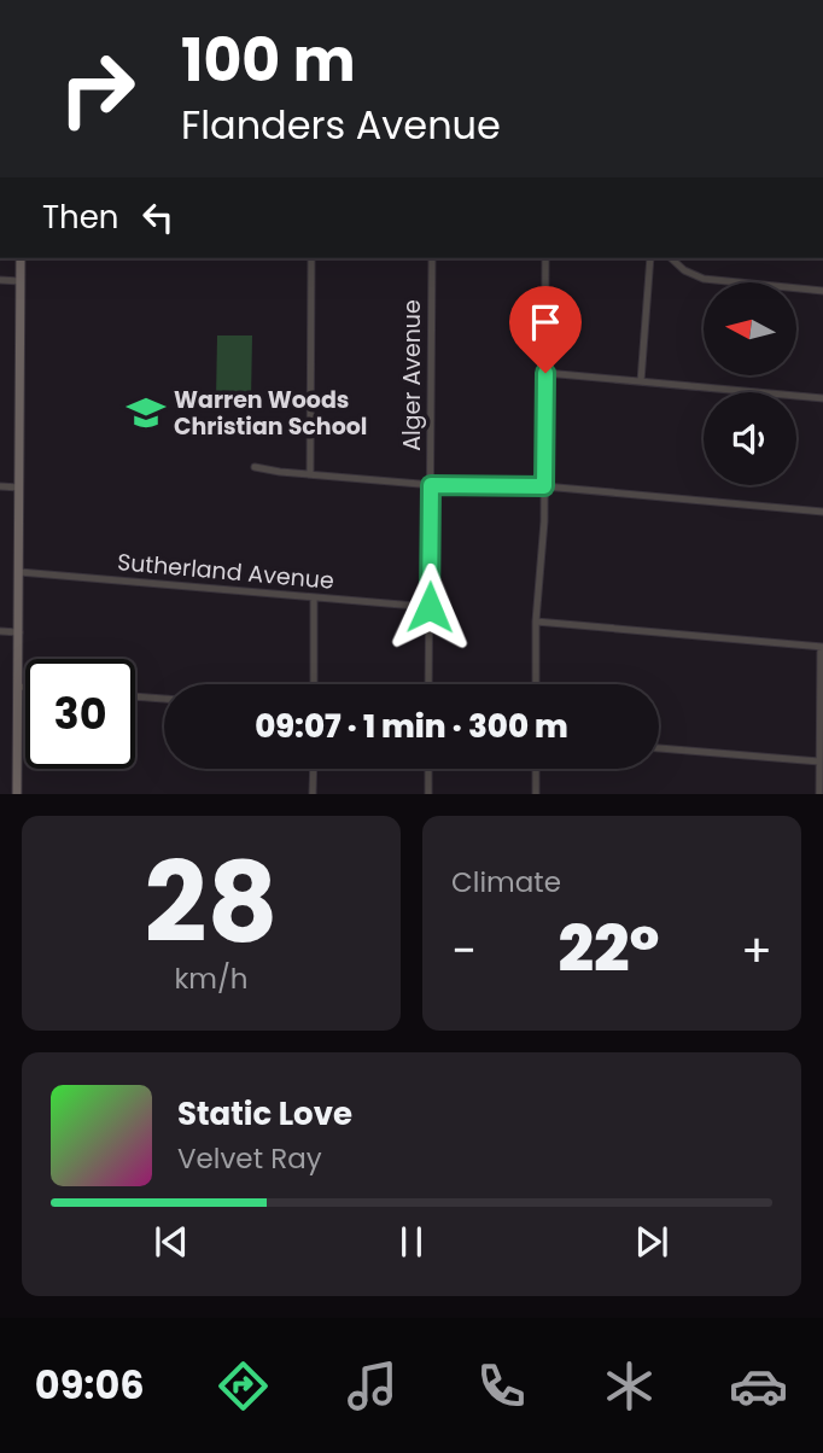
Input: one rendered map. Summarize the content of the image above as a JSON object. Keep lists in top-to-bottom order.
{
  "streets": {
    "street": ["Alger Avenue", "Sutherland Avenue"]
  },
  "crossings": [
    ["Alger Avenue", "Sutherland Avenue"]
  ],
  "places": {
    "school or university": ["Warren Woods Christian School"]
  },
  "north": "left",
  "page": {
    "turn": ["100 m", "Flanders Avenue"],
    "then": "Then",
    "limit": "30",
    "trip": "09:07 · 1 min · 300 m",
    "tile": [
      ["28", "km/h"],
      "Climate"
    ],
    "heat": ["−", "22°", "+"],
    "song": ["Static Love", "Velvet Ray"],
    "tabs": "09:06"
  }
}
